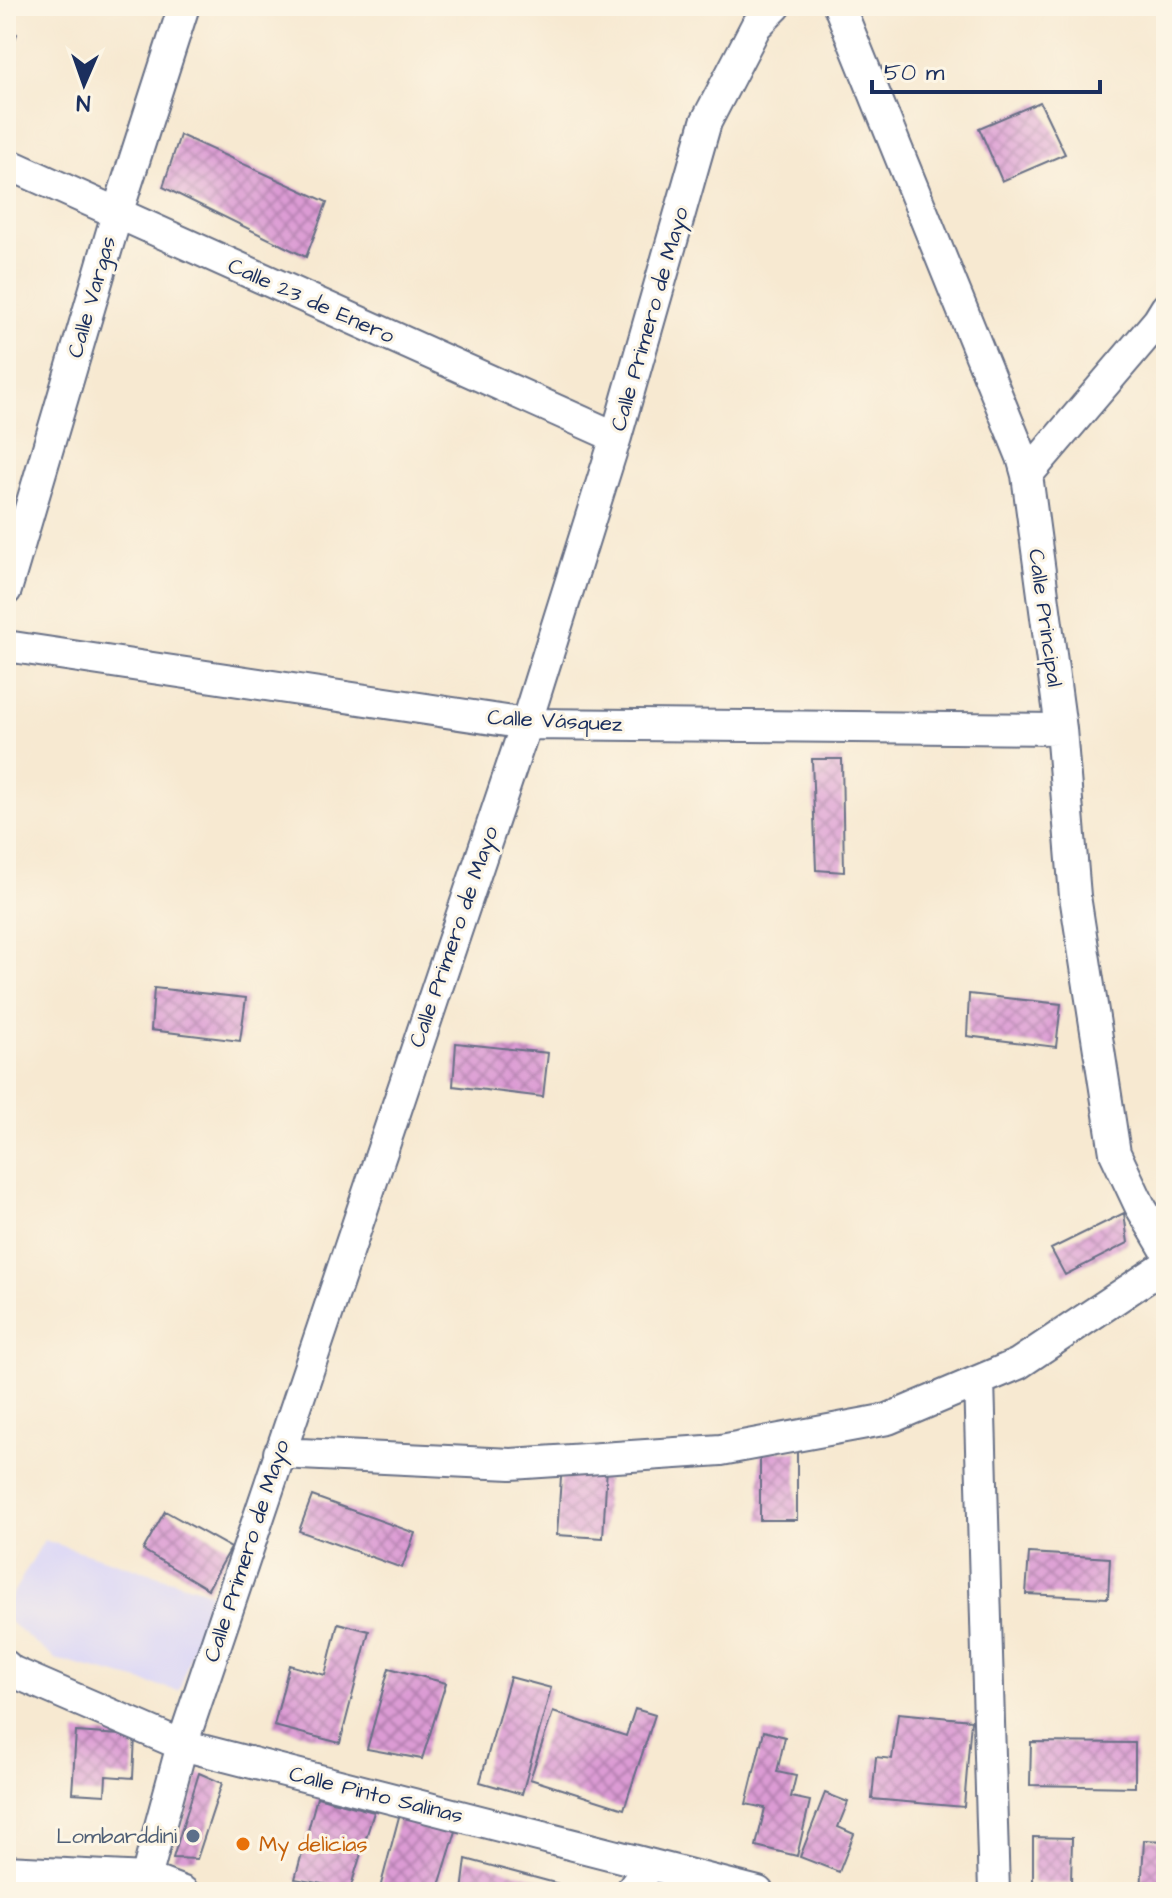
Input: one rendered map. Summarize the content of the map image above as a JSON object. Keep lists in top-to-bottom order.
{
  "streets": {
    "street": [
      "Calle Vargas",
      "Calle 23 de Enero",
      "Calle Primero de Mayo",
      "Calle Principal",
      "Calle Vásquez",
      "Calle Pinto Salinas"
    ]
  },
  "crossings": [
    ["Calle Vargas", "Calle 23 de Enero"],
    ["Calle 23 de Enero", "Calle Primero de Mayo"],
    ["Calle Primero de Mayo", "Calle Vásquez"],
    ["Calle Primero de Mayo", "Calle Pinto Salinas"],
    ["Calle Principal", "Calle Vásquez"]
  ],
  "places": ["Lombarddini", "My delicias"],
  "scale_bar": "50 m",
  "north": "bottom"
}
